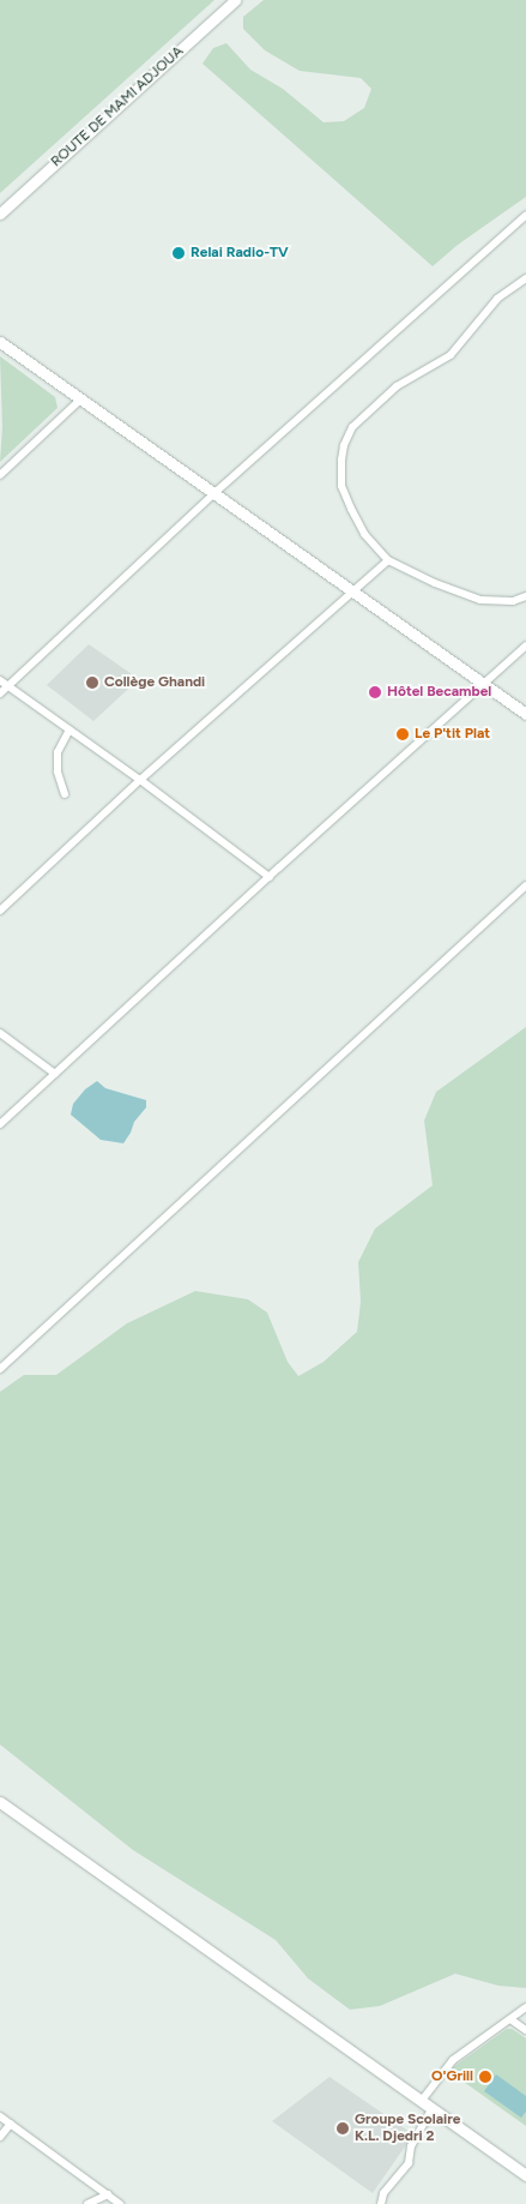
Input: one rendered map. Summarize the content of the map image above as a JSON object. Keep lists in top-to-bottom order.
{
  "streets": {
    "street": ["ROUTE DE MAMI ADJOUA"]
  },
  "places": [
    "Relai Radio-TV",
    "Collège Ghandi",
    "Hôtel Becambel",
    "Le P'tit Plat",
    "O'Grill",
    "Groupe Scolaire K.L. Djedri 2"
  ]
}
